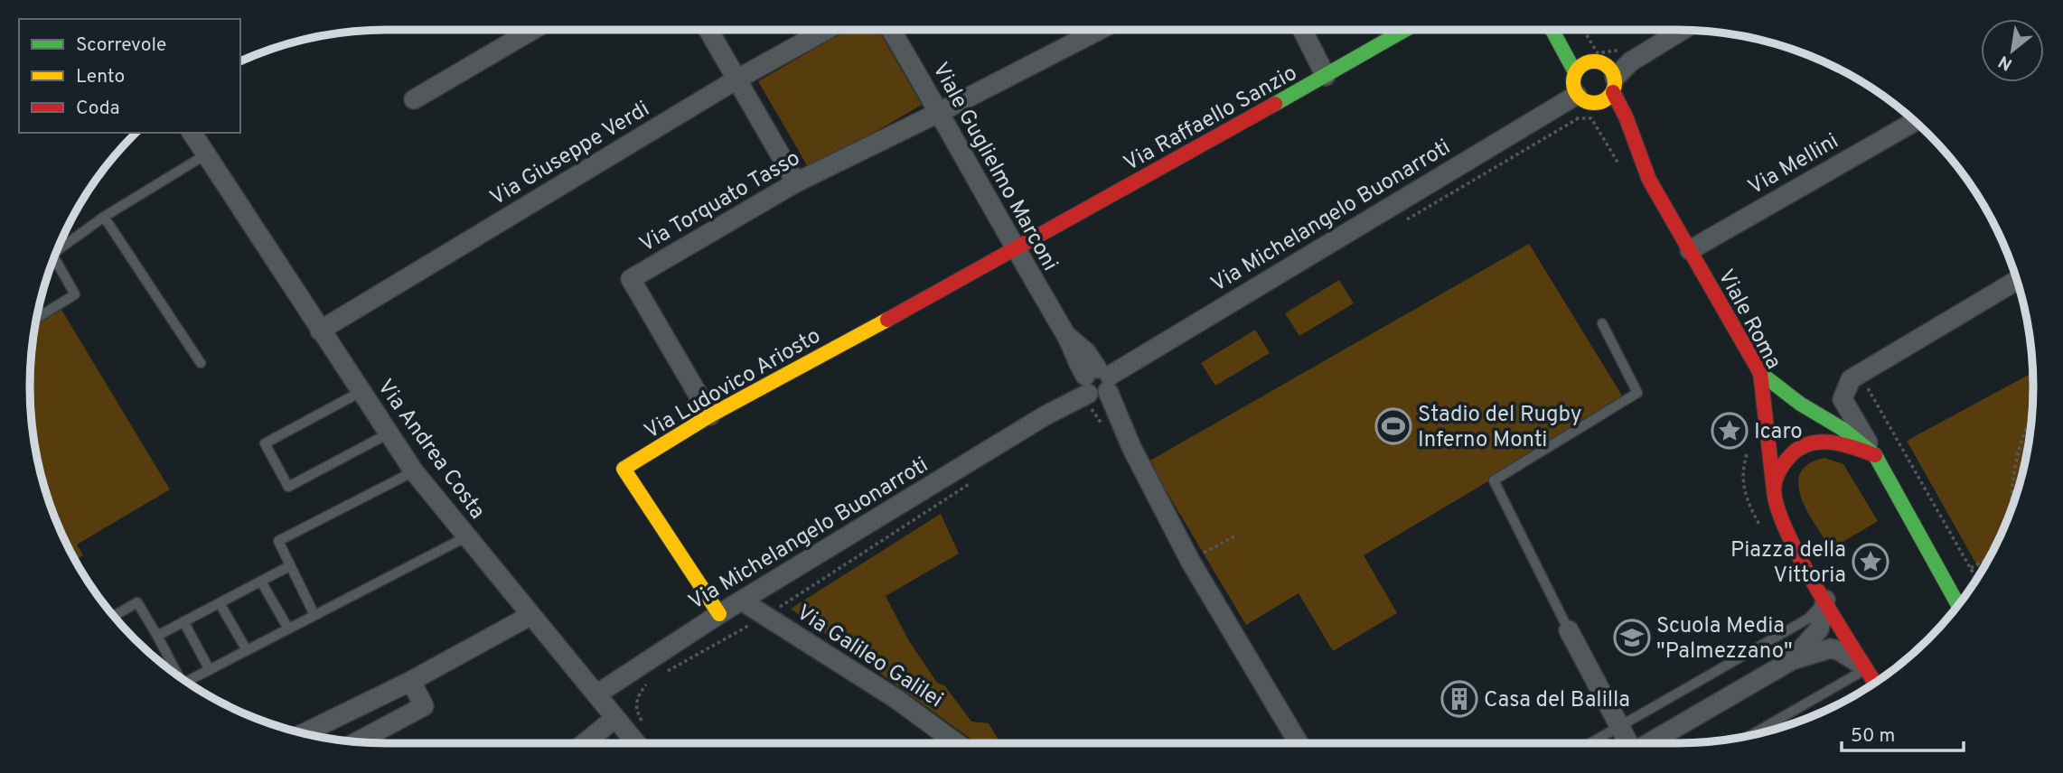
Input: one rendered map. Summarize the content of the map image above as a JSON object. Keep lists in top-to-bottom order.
{
  "streets": {
    "main road": ["Via Raffaello Sanzio", "Viale Roma", "Via Ludovico Ariosto"],
    "street": [
      "Via Giuseppe Verdi",
      "Via Mellini",
      "Viale Guglielmo Marconi",
      "Via Torquato Tasso",
      "Via Michelangelo Buonarroti",
      "Via Andrea Costa",
      "Via Galileo Galilei"
    ]
  },
  "crossings": [
    ["Via Raffaello Sanzio", "Viale Guglielmo Marconi"],
    ["Via Raffaello Sanzio", "Via Ludovico Ariosto"],
    ["Via Giuseppe Verdi", "Via Andrea Costa"],
    ["Via Mellini", "Viale Roma"],
    ["Viale Guglielmo Marconi", "Via Torquato Tasso"],
    ["Viale Guglielmo Marconi", "Via Michelangelo Buonarroti"],
    ["Viale Guglielmo Marconi", "Via Ludovico Ariosto"],
    ["Via Torquato Tasso", "Via Ludovico Ariosto"],
    ["Via Michelangelo Buonarroti", "Viale Roma"],
    ["Via Michelangelo Buonarroti", "Via Ludovico Ariosto"],
    ["Via Michelangelo Buonarroti", "Via Andrea Costa"],
    ["Via Michelangelo Buonarroti", "Via Galileo Galilei"]
  ],
  "places": {
    "sports": ["Stadio del Rugby Inferno Monti"],
    "place": ["Icaro", "Piazza della Vittoria"],
    "school or university": ["Scuola Media \"Palmezzano\""],
    "building": ["Casa del Balilla"]
  },
  "legend": ["Scorrevole", "Lento", "Coda"],
  "scale_bar": "50 m",
  "north": "bottom left"
}
